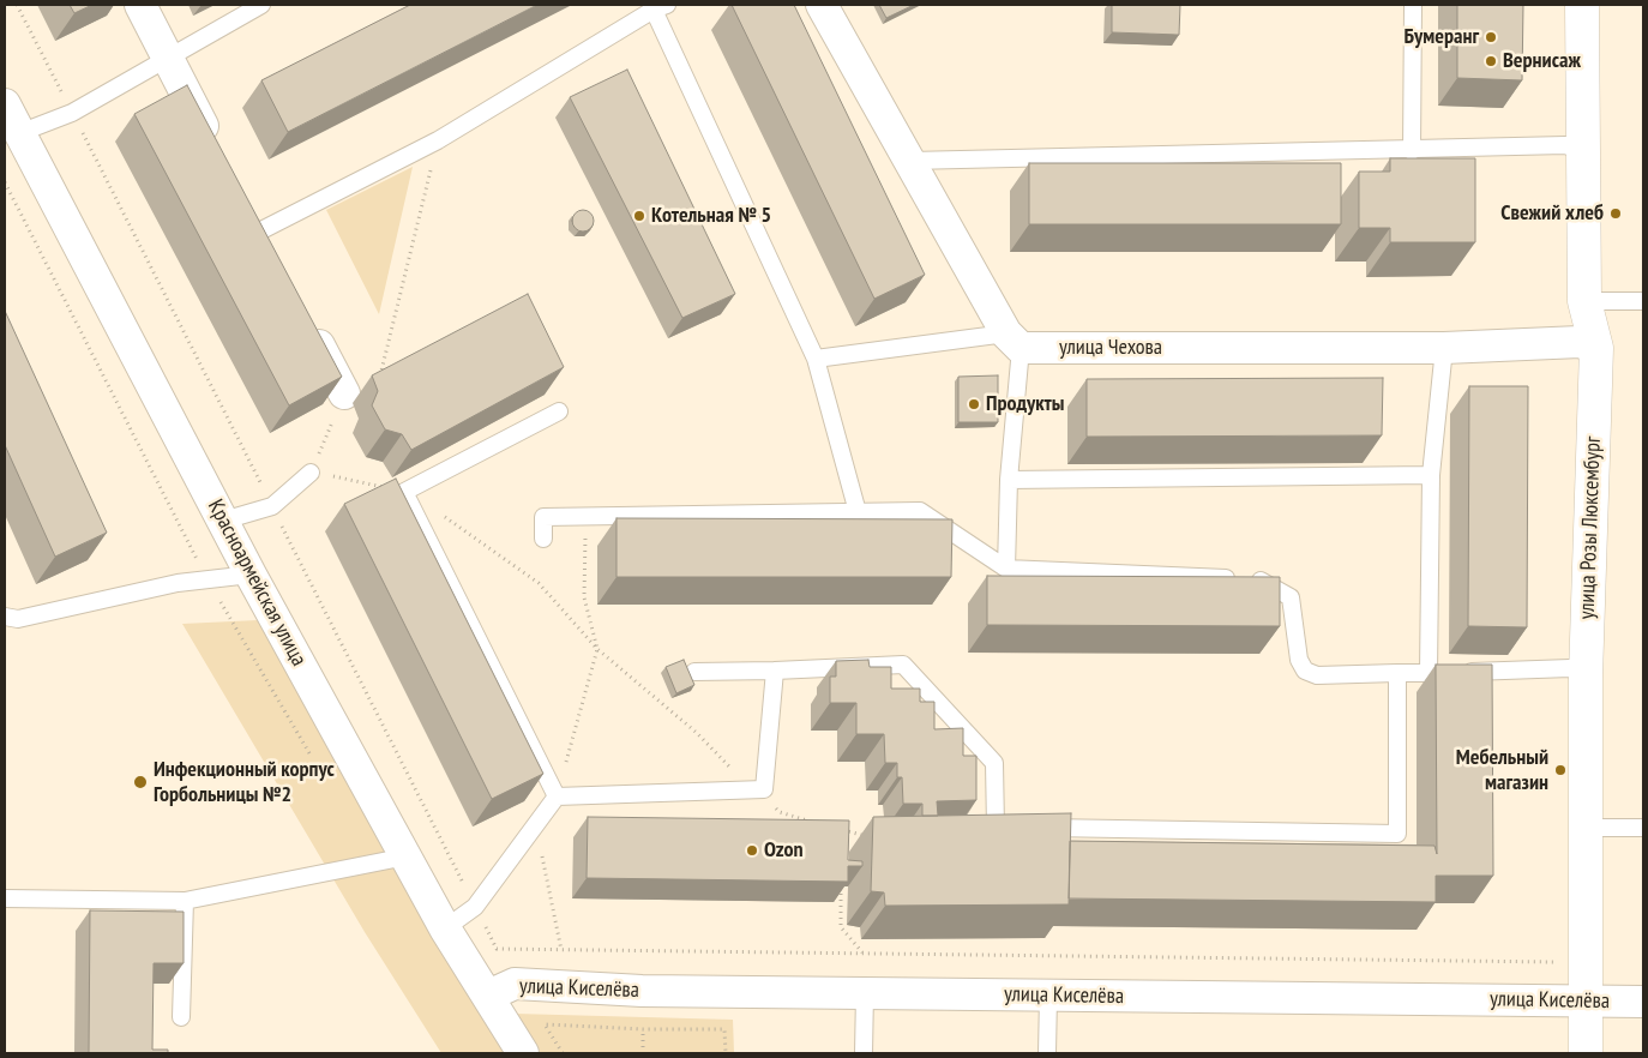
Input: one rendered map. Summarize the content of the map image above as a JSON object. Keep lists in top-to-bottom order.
{
  "streets": {
    "street": [
      "улица Чехова",
      "улица Розы Люксембург",
      "Красноармейская улица",
      "улица Киселёва"
    ]
  },
  "crossings": [
    ["улица Чехова", "улица Розы Люксембург"],
    ["улица Розы Люксембург", "улица Киселёва"],
    ["Красноармейская улица", "улица Киселёва"]
  ],
  "places": [
    "Бумеранг",
    "Вернисаж",
    "Свежий хлеб",
    "Котельная № 5",
    "Продукты",
    "Мебельный магазин",
    "Инфекционный корпус Горбольницы №2",
    "Ozon"
  ]
}
